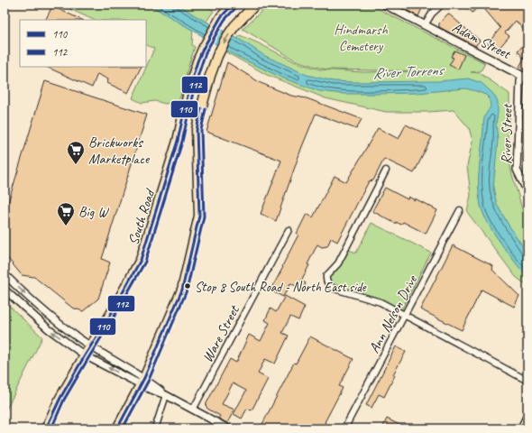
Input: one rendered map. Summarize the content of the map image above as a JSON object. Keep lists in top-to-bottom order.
{
  "streets": {
    "highway": ["South Road"],
    "main road": ["Adam Street"],
    "street": ["River Street", "Ann Nelson Drive", "Ware Street"]
  },
  "crossings": [
    ["Adam Street", "River Street"]
  ],
  "water": ["River Torrens"],
  "parks": ["Hindmarsh Cemetery"],
  "places": {
    "supermarket": ["Brickworks Marketplace", "Big W"],
    "other": ["Stop 8 South Road - North East side"]
  },
  "lines": ["transit line 110", "transit line 112"],
  "legend": ["110", "112"]
}
